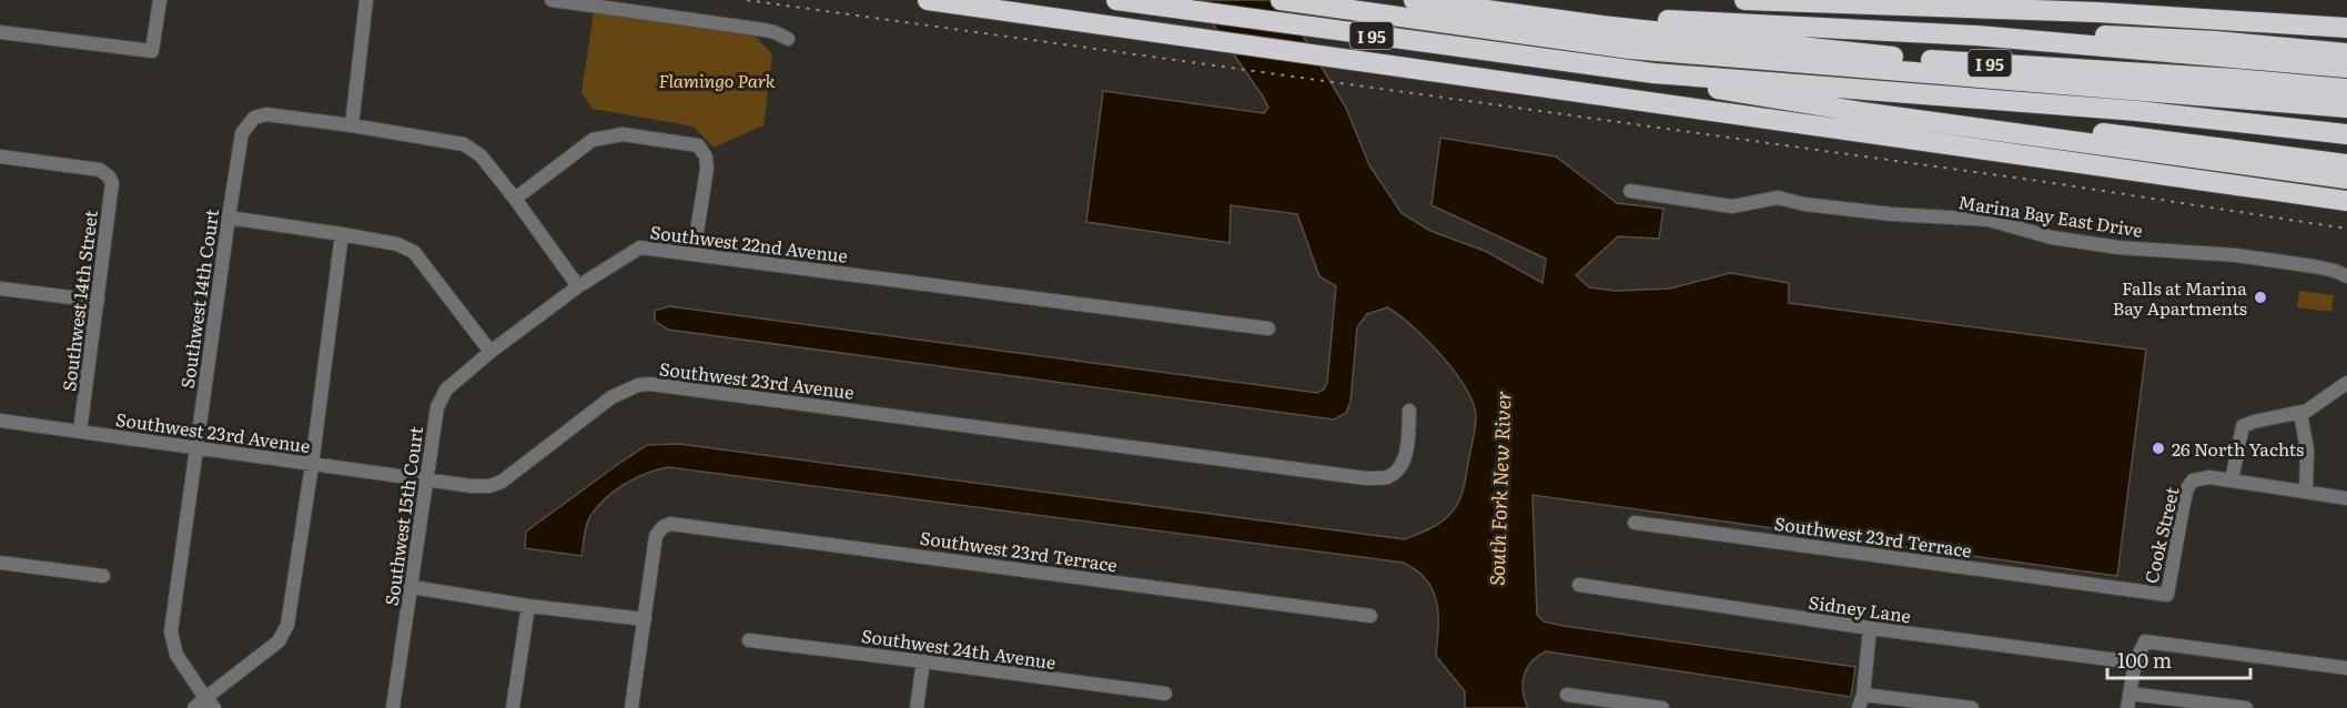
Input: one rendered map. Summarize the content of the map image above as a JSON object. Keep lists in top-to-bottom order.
{
  "streets": {
    "highway": ["I 95"],
    "street": [
      "Marina Bay East Drive",
      "Southwest 22nd Avenue",
      "Southwest 14th Court",
      "Southwest 14th Street",
      "Southwest 23rd Avenue",
      "Southwest 15th Court",
      "Cook Street",
      "Southwest 23rd Terrace",
      "Sidney Lane",
      "Southwest 24th Avenue"
    ]
  },
  "crossings": [
    ["Southwest 22nd Avenue", "Southwest 15th Court"],
    ["Southwest 14th Court", "Southwest 23rd Avenue"],
    ["Southwest 14th Street", "Southwest 23rd Avenue"],
    ["Southwest 23rd Avenue", "Southwest 15th Court"],
    ["Cook Street", "Southwest 23rd Terrace"]
  ],
  "water": ["South Fork New River"],
  "parks": ["Flamingo Park"],
  "places": ["Falls at Marina Bay Apartments", "26 North Yachts"],
  "scale_bar": "100 m"
}
